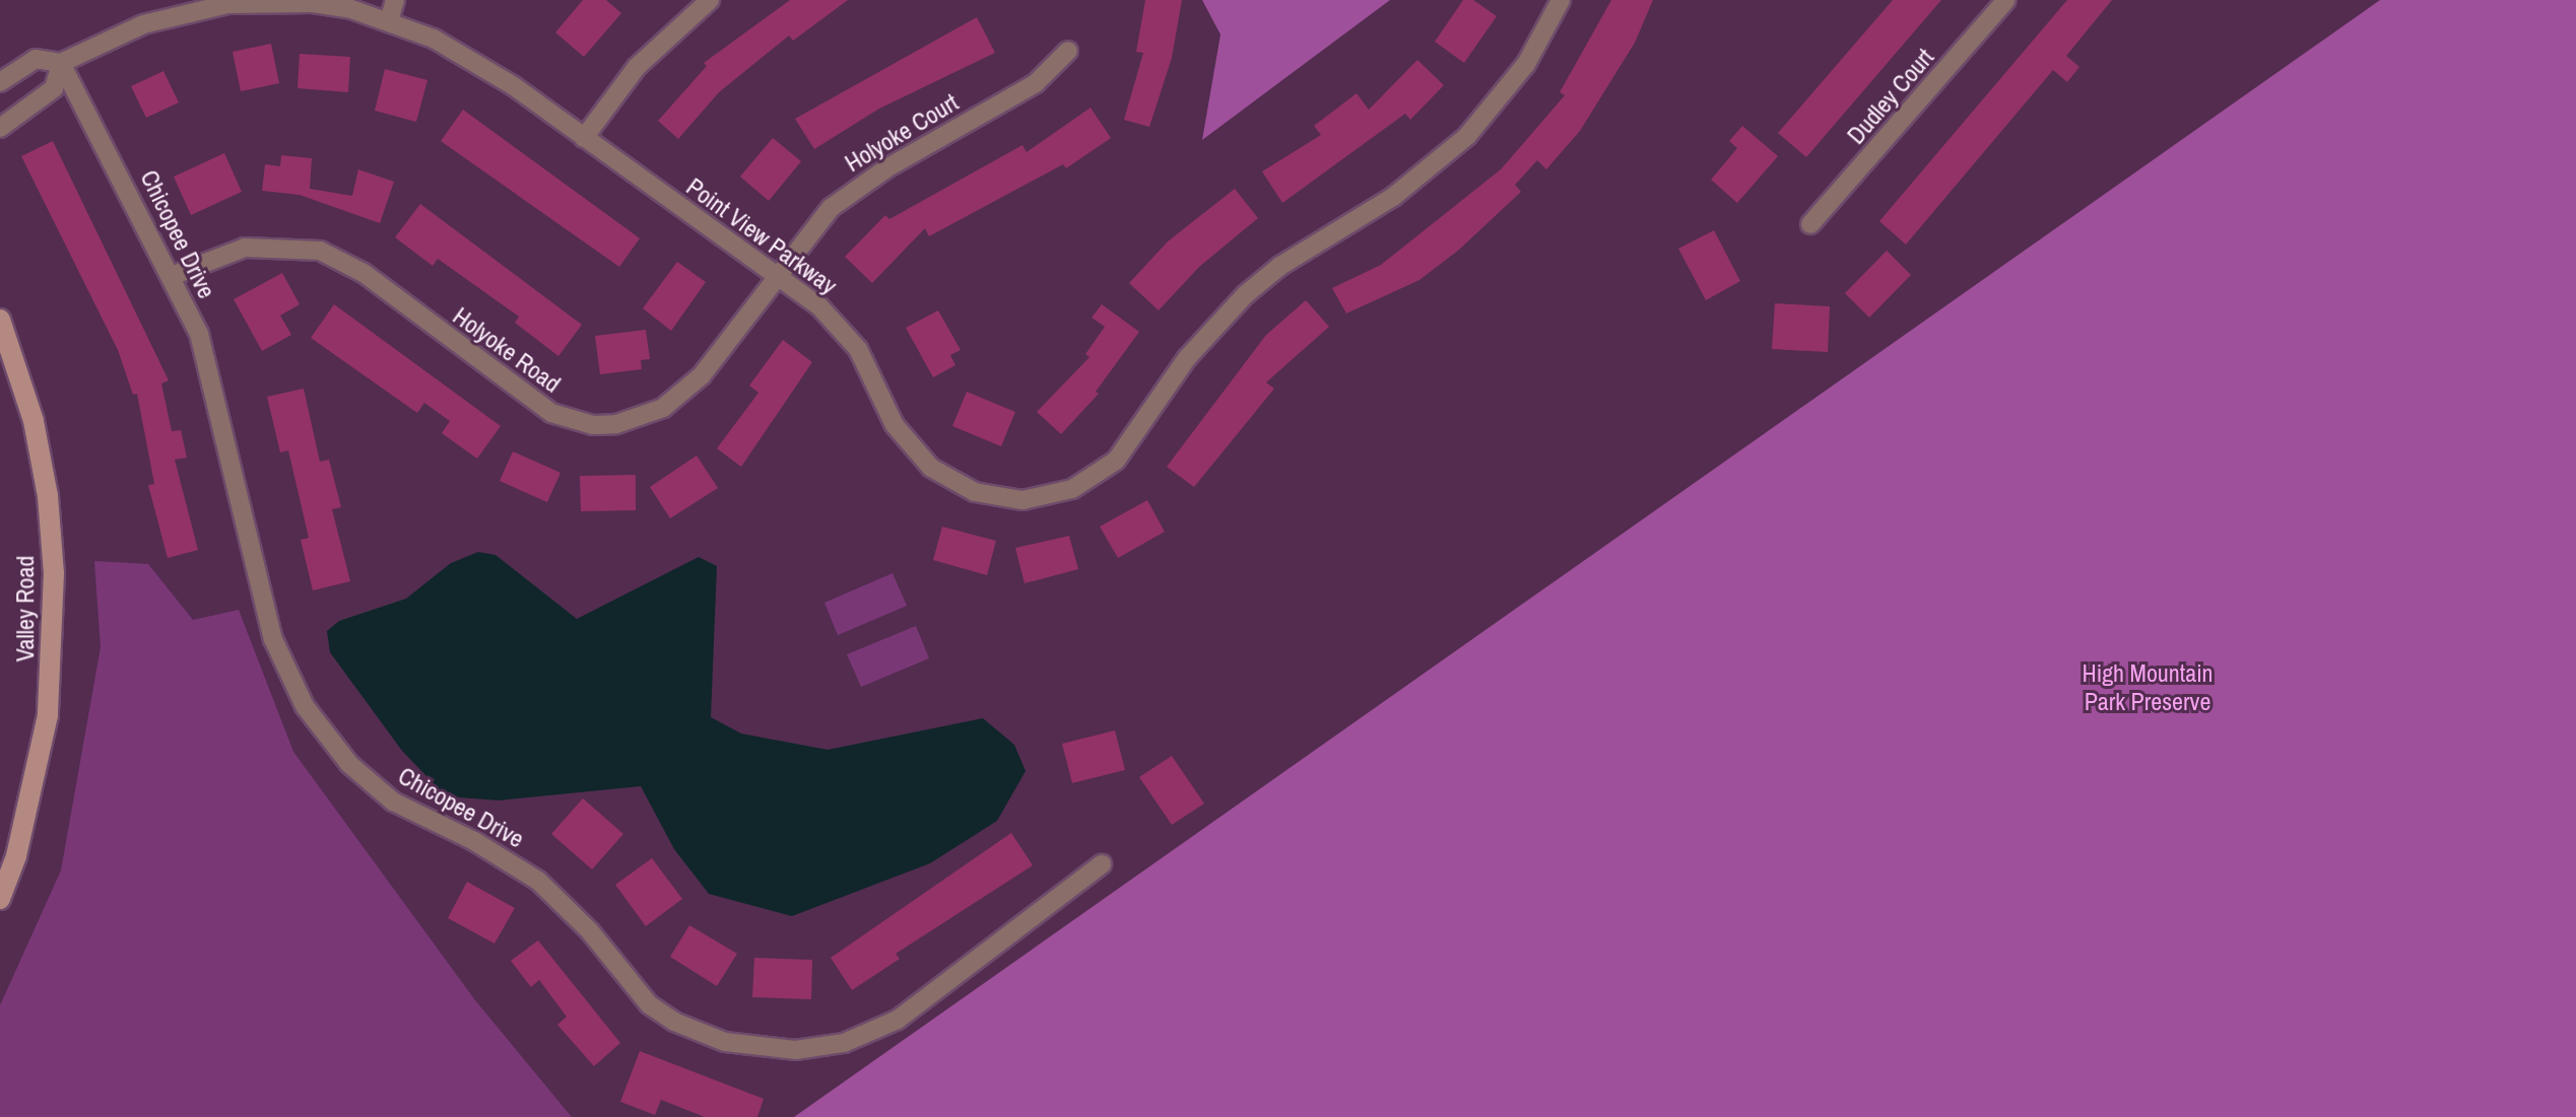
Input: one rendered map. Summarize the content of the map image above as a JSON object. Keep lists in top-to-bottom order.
{
  "streets": {
    "main road": ["Valley Road"],
    "street": [
      "Dudley Court",
      "Holyoke Court",
      "Chicopee Drive",
      "Point View Parkway",
      "Holyoke Road"
    ]
  },
  "crossings": [
    ["Holyoke Court", "Point View Parkway"],
    ["Holyoke Court", "Holyoke Road"],
    ["Chicopee Drive", "Point View Parkway"],
    ["Chicopee Drive", "Holyoke Road"],
    ["Point View Parkway", "Holyoke Road"]
  ],
  "parks": ["High Mountain Park Preserve"]
}
